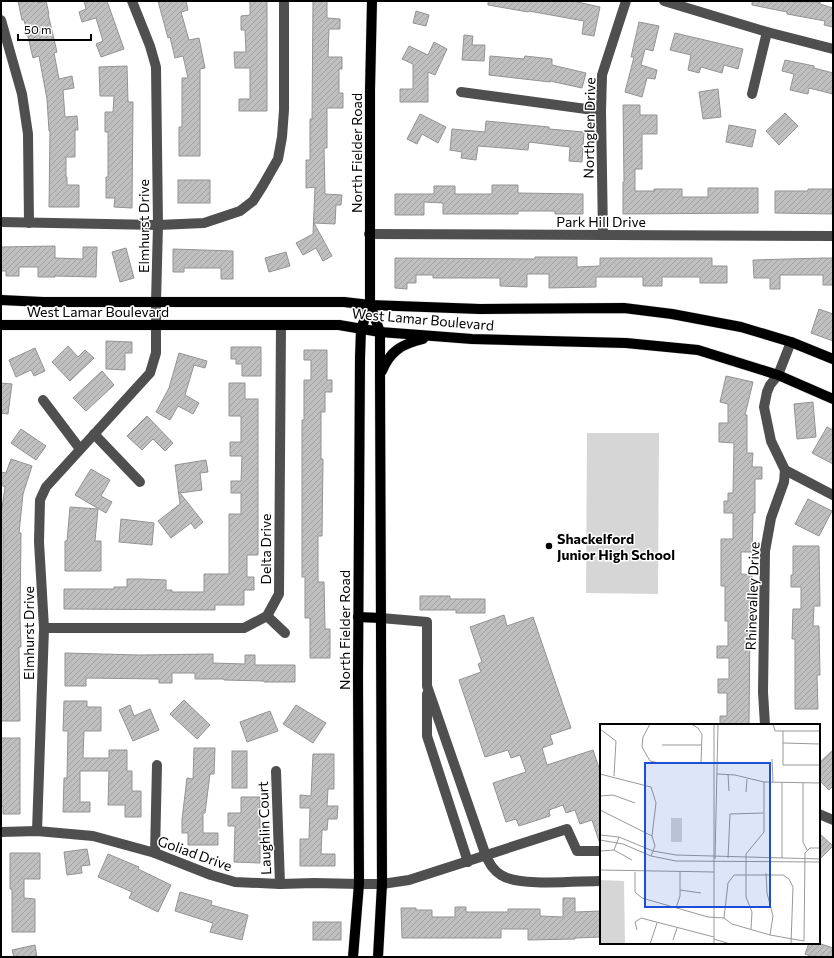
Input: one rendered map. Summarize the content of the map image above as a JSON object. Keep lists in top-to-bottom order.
{
  "streets": {
    "main road": ["North Fielder Road", "West Lamar Boulevard"],
    "street": [
      "Northglen Drive",
      "Park Hill Drive",
      "Elmhurst Drive",
      "Delta Drive",
      "Rhinevalley Drive",
      "Laughlin Court",
      "Goliad Drive"
    ]
  },
  "crossings": [
    ["Northglen Drive", "Park Hill Drive"],
    ["North Fielder Road", "Park Hill Drive"],
    ["North Fielder Road", "West Lamar Boulevard"],
    ["North Fielder Road", "Goliad Drive"],
    ["Elmhurst Drive", "West Lamar Boulevard"],
    ["Elmhurst Drive", "Goliad Drive"],
    ["West Lamar Boulevard", "Delta Drive"],
    ["Laughlin Court", "Goliad Drive"]
  ],
  "places": ["Shackelford Junior High School"],
  "scale_bar": "50 m"
}
